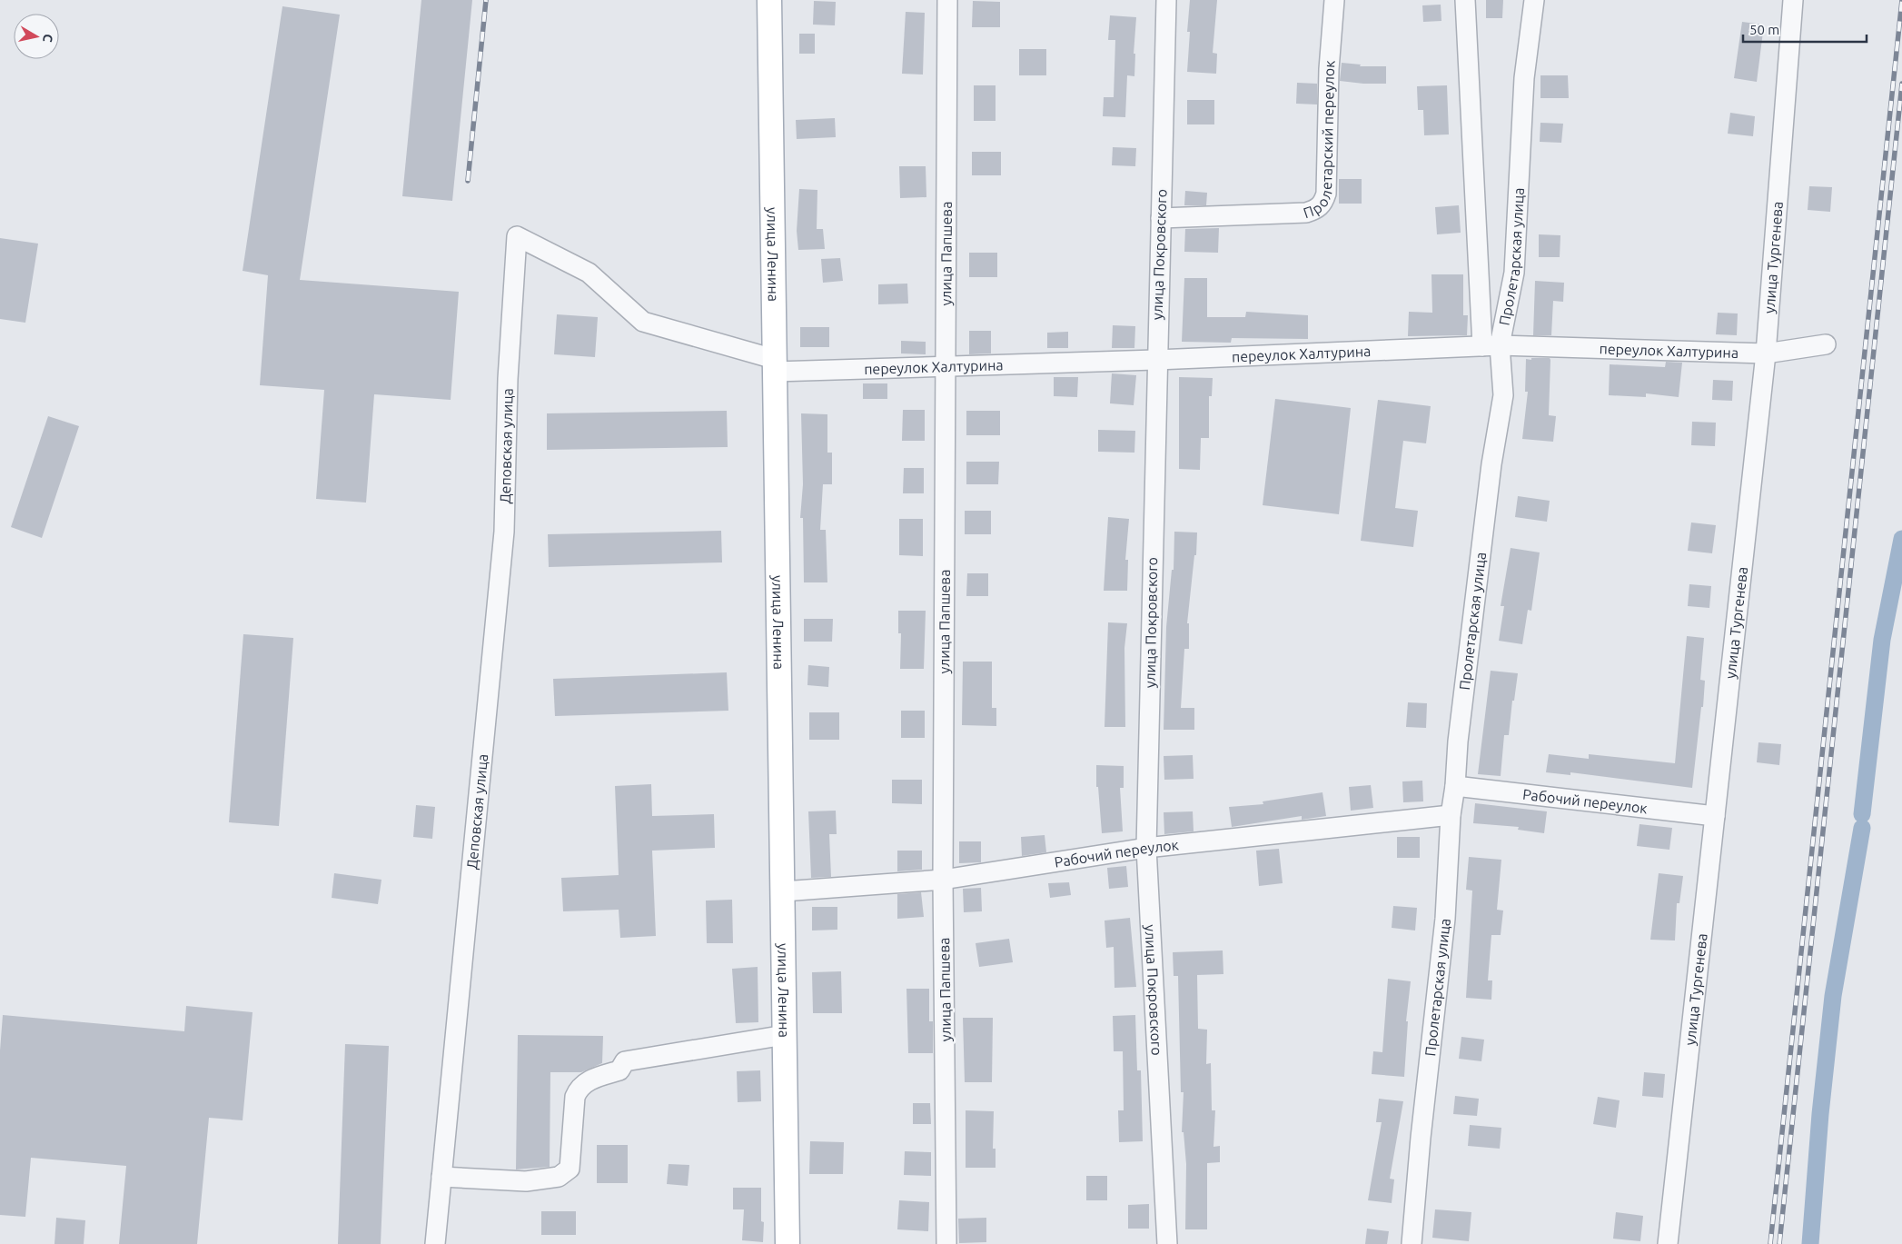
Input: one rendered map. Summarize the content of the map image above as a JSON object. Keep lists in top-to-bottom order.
{
  "streets": {
    "main road": ["улица Ленина"],
    "street": [
      "Пролетарский переулок",
      "улица Папшева",
      "улица Покровского",
      "Пролетарская улица",
      "улица Тургенева",
      "переулок Халтурина",
      "Деповская улица",
      "Рабочий переулок"
    ]
  },
  "crossings": [
    ["Пролетарский переулок", "улица Покровского"],
    ["улица Ленина", "переулок Халтурина"],
    ["улица Ленина", "Рабочий переулок"],
    ["улица Папшева", "переулок Халтурина"],
    ["улица Папшева", "Рабочий переулок"],
    ["улица Покровского", "переулок Халтурина"],
    ["улица Покровского", "Рабочий переулок"],
    ["Пролетарская улица", "переулок Халтурина"],
    ["Пролетарская улица", "Рабочий переулок"],
    ["улица Тургенева", "переулок Халтурина"],
    ["улица Тургенева", "Рабочий переулок"],
    ["переулок Халтурина", "Деповская улица"]
  ],
  "scale_bar": "50 m",
  "north": "right"
}
